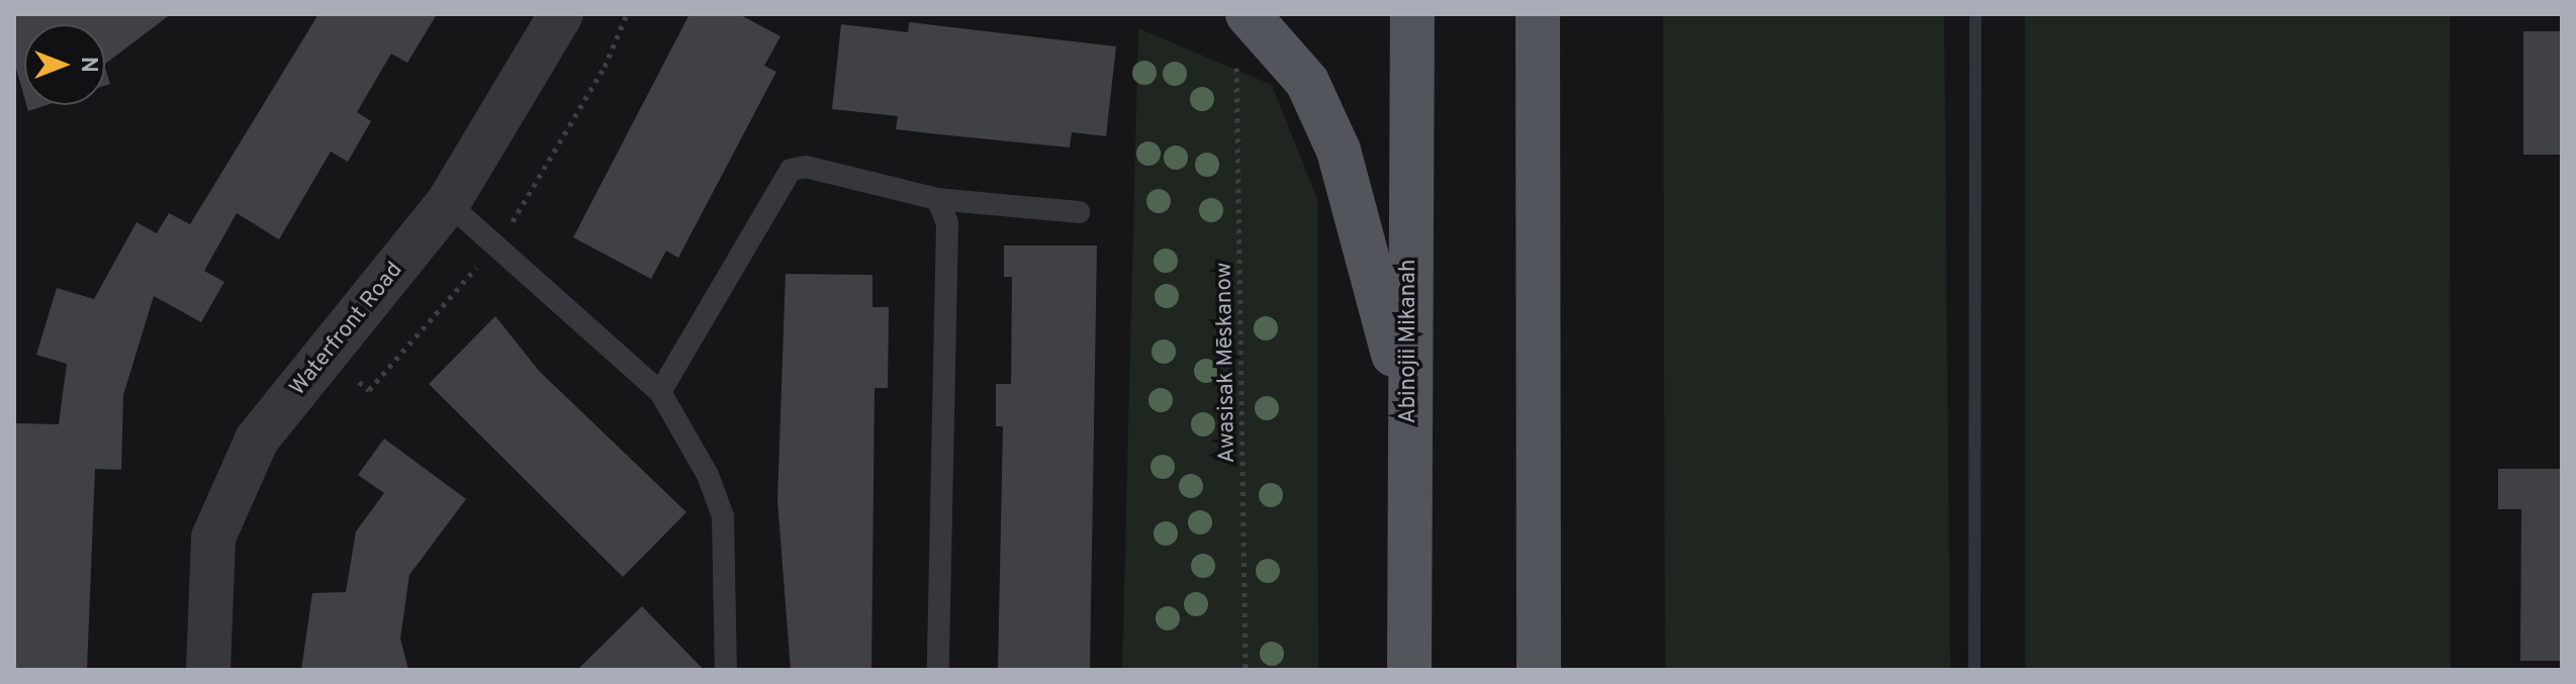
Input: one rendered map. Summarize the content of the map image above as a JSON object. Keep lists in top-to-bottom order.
{
  "streets": {
    "main road": ["Abinojii Mikanah"],
    "street": ["Waterfront Road"],
    "path": ["Awasisak Mēskanow"]
  },
  "north": "right"
}
